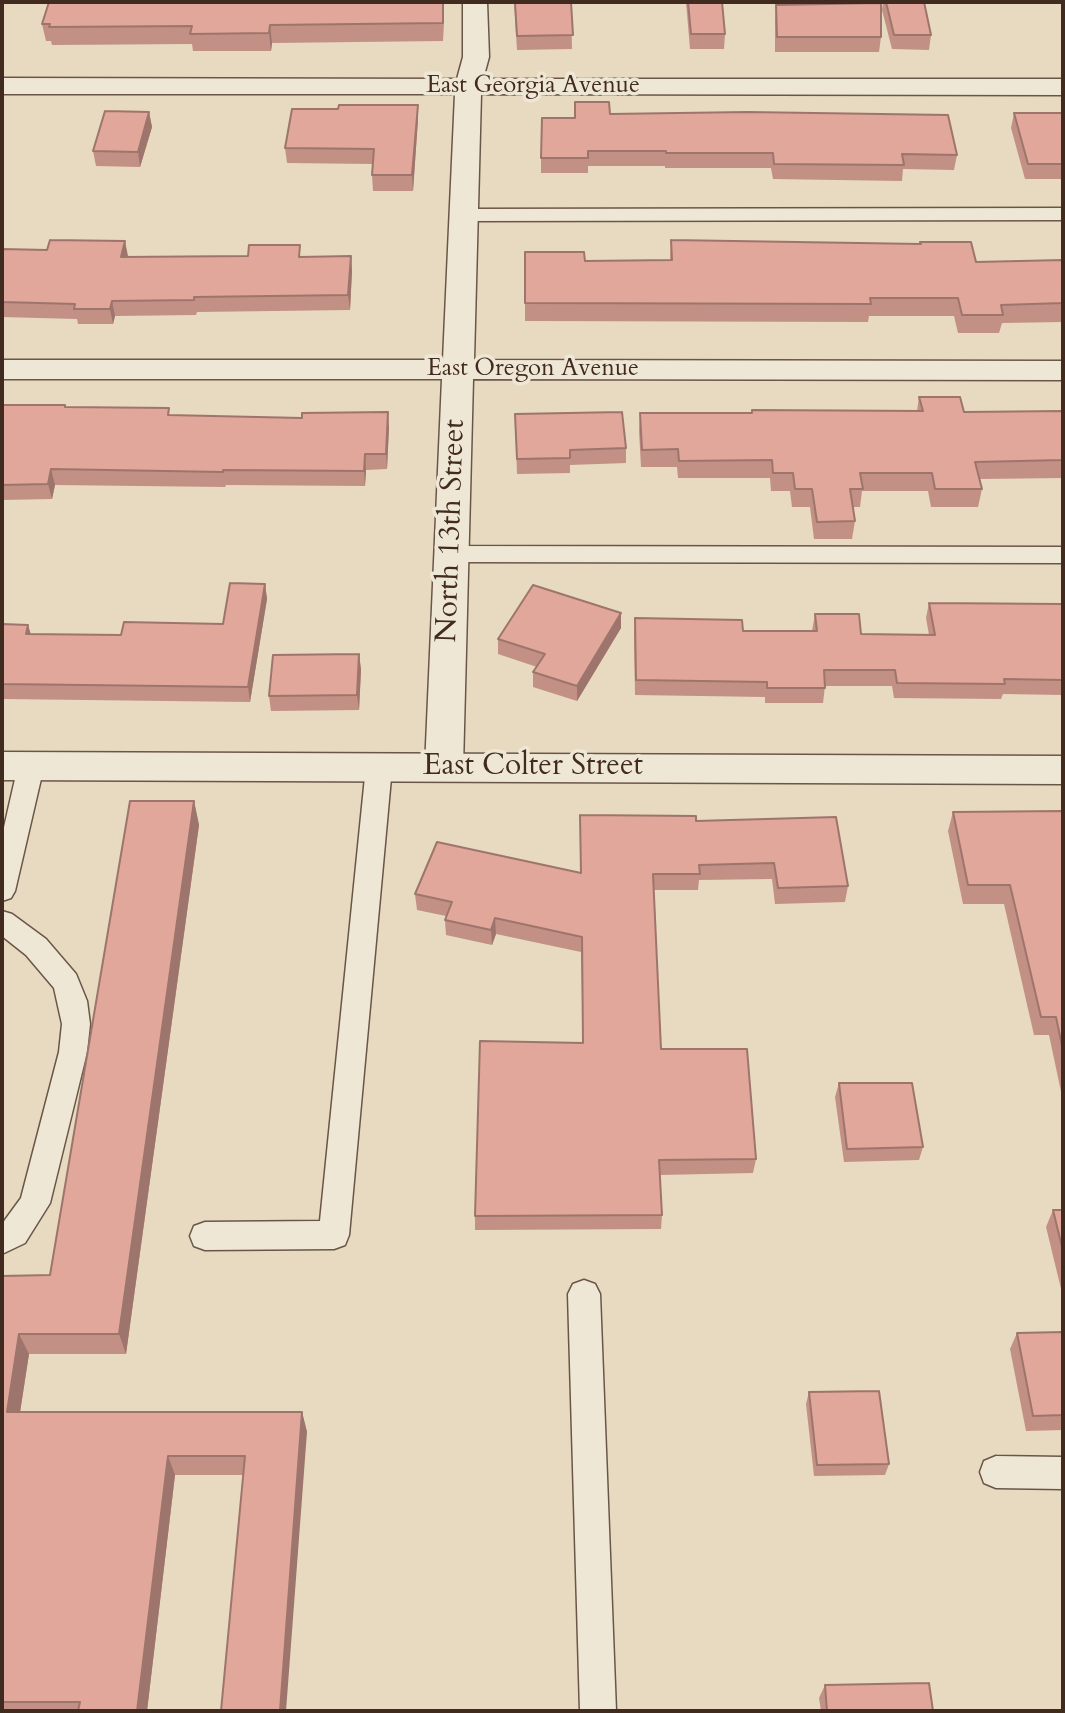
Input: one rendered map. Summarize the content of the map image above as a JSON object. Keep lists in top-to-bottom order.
{
  "streets": {
    "street": [
      "East Georgia Avenue",
      "East Oregon Avenue",
      "North 13th Street",
      "East Colter Street"
    ]
  },
  "crossings": [
    ["East Georgia Avenue", "North 13th Street"],
    ["East Oregon Avenue", "North 13th Street"],
    ["North 13th Street", "East Colter Street"]
  ]
}
